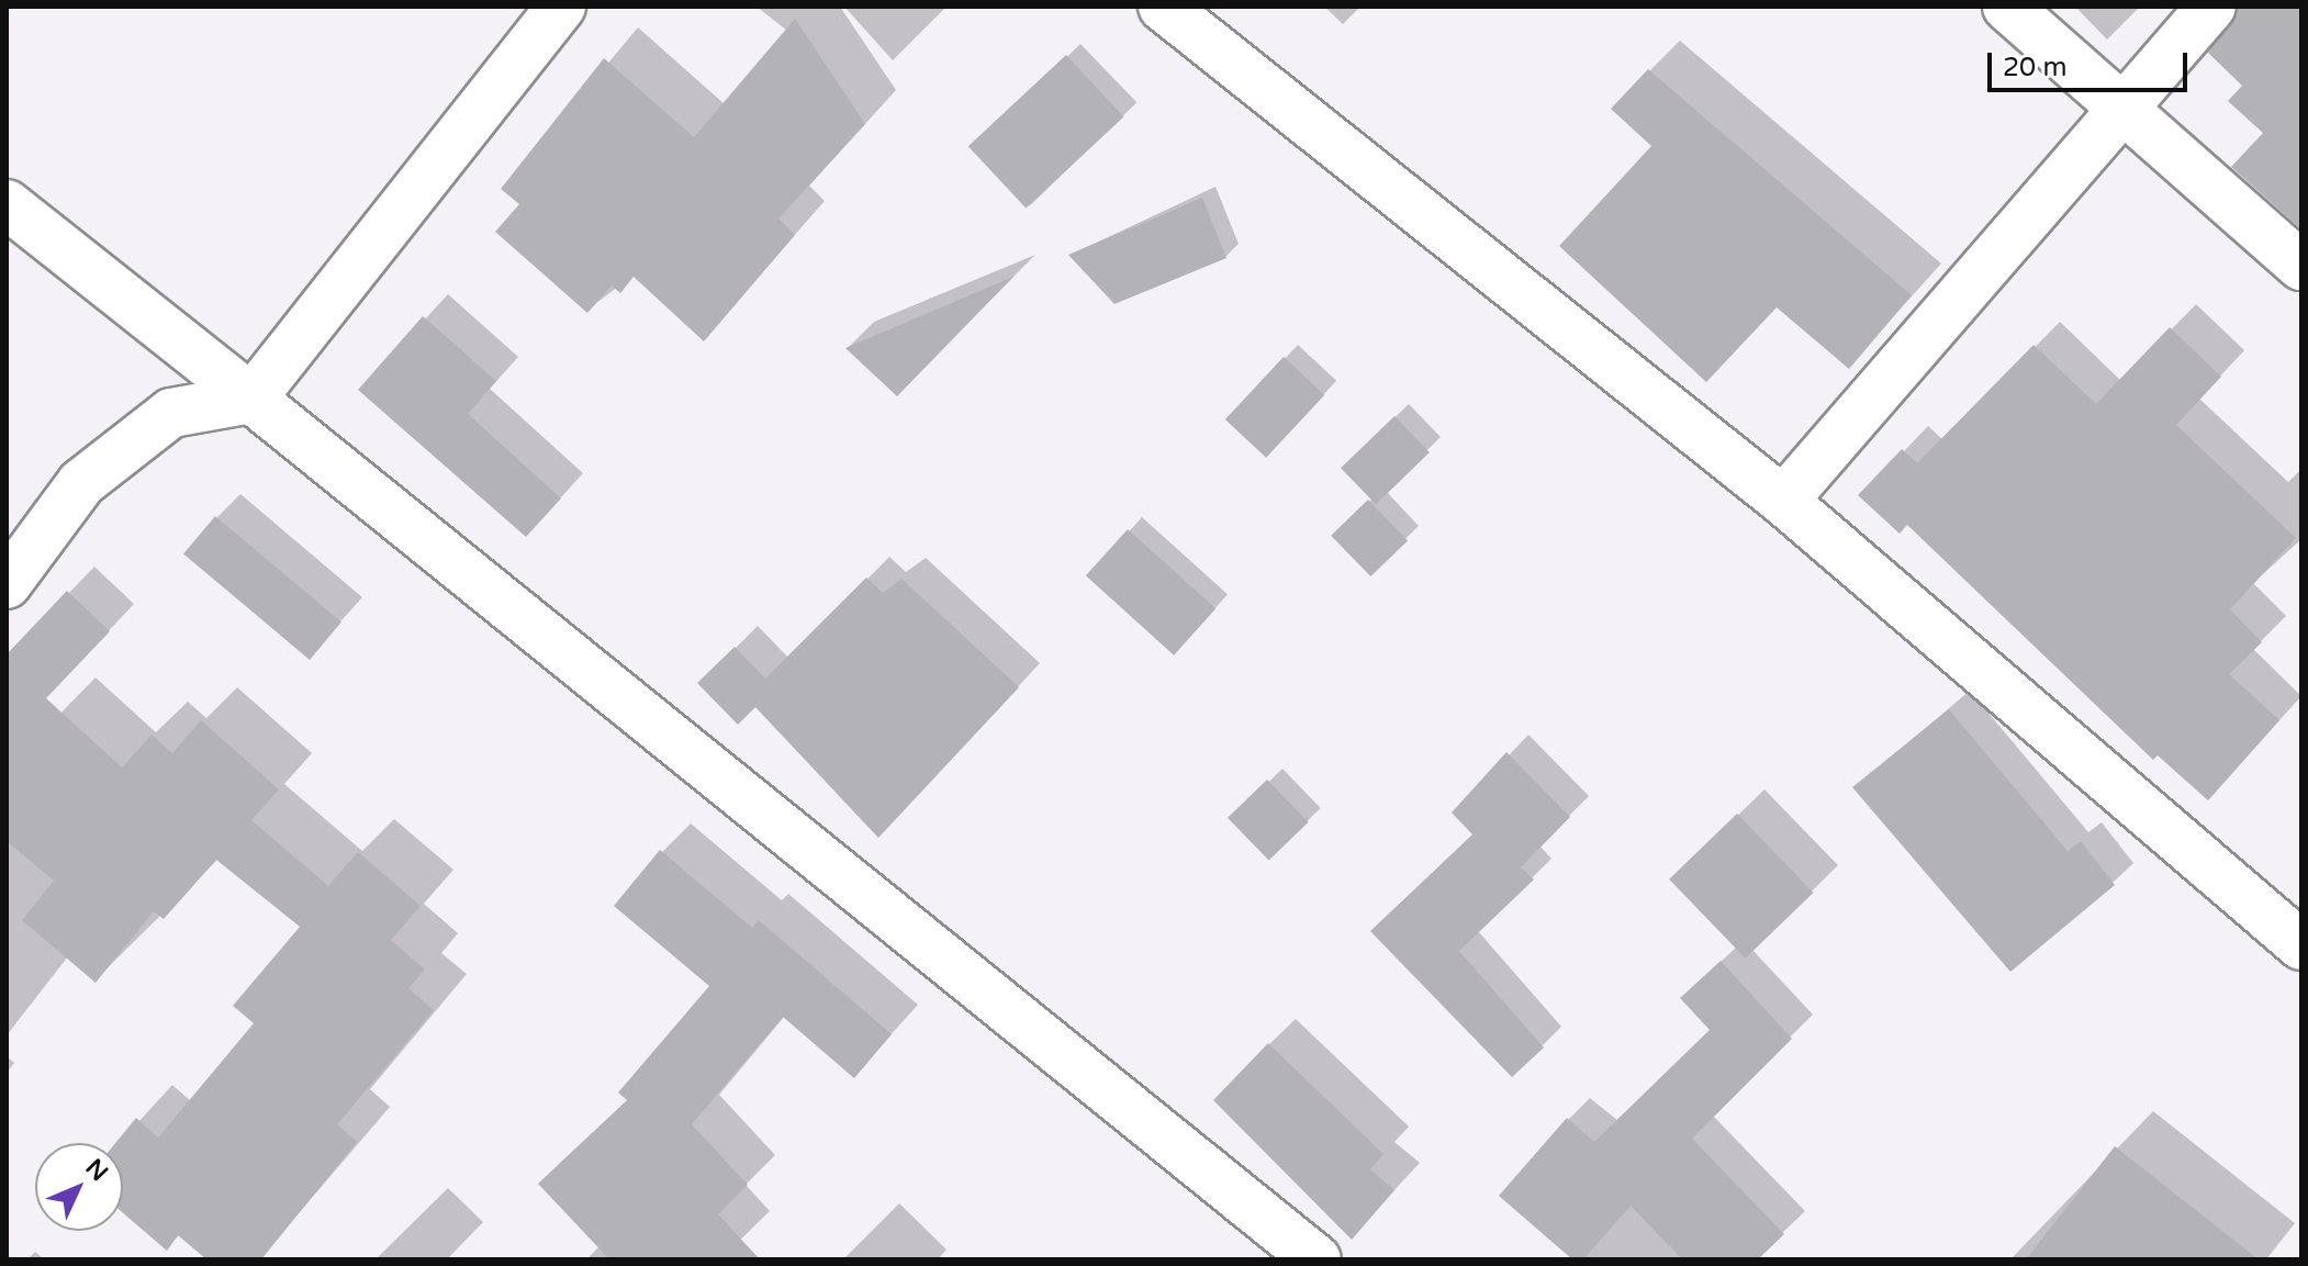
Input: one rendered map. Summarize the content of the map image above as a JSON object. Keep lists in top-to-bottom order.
{
  "scale_bar": "20 m",
  "north": "top right"
}
